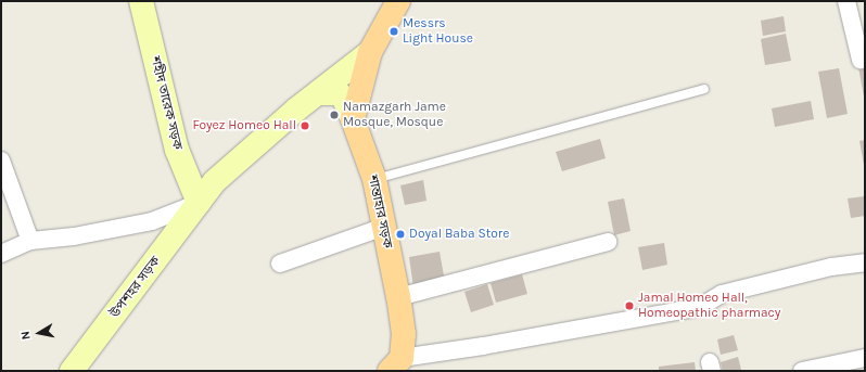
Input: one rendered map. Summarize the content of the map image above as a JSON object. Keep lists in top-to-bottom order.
{
  "streets": {
    "main road": ["শহীদ তারেক সড়ক", "শান্তাহার সড়ক", "উপশহর সড়ক"]
  },
  "crossings": [
    ["শহীদ তারেক সড়ক", "উপশহর সড়ক"]
  ],
  "places": [
    "Messrs Light House",
    "Namazgarh Jame Mosque, Mosque",
    "Foyez Homeo Hall",
    "Doyal Baba Store",
    "Jamal Homeo Hall, Homeopathic pharmacy"
  ],
  "north": "left"
}
